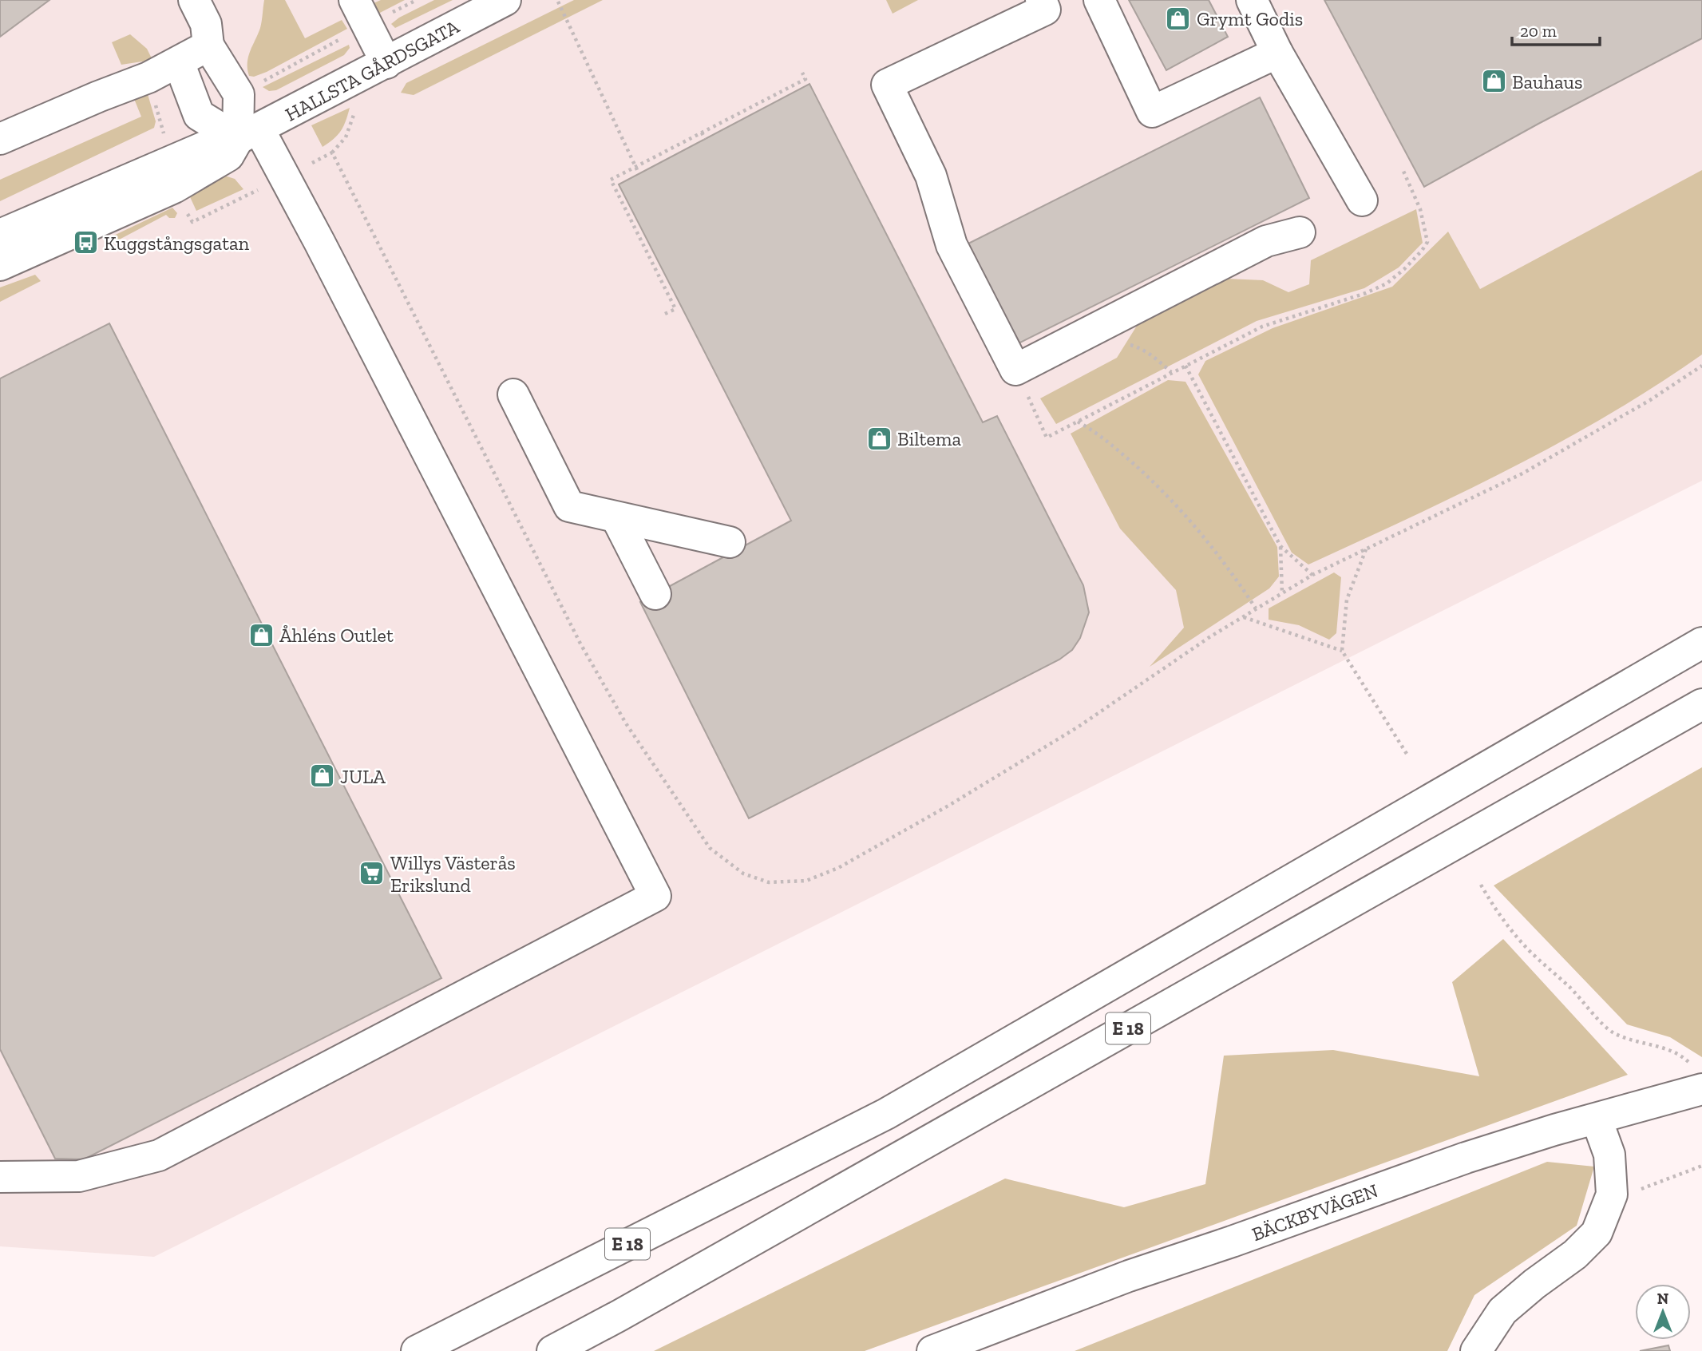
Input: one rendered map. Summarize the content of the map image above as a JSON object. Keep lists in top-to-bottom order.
{
  "streets": {
    "main road": ["HALLSTA GÅRDSGATA", "E 18", "BÄCKBYVÄGEN"]
  },
  "places": {
    "shop": [
      "Grymt Godis",
      "Bauhaus",
      "Biltema",
      "Åhléns Outlet",
      "JULA"
    ],
    "bus stop": ["Kuggstångsgatan"],
    "supermarket": ["Willys Västerås Erikslund"]
  },
  "scale_bar": "20 m",
  "north": "top"
}
